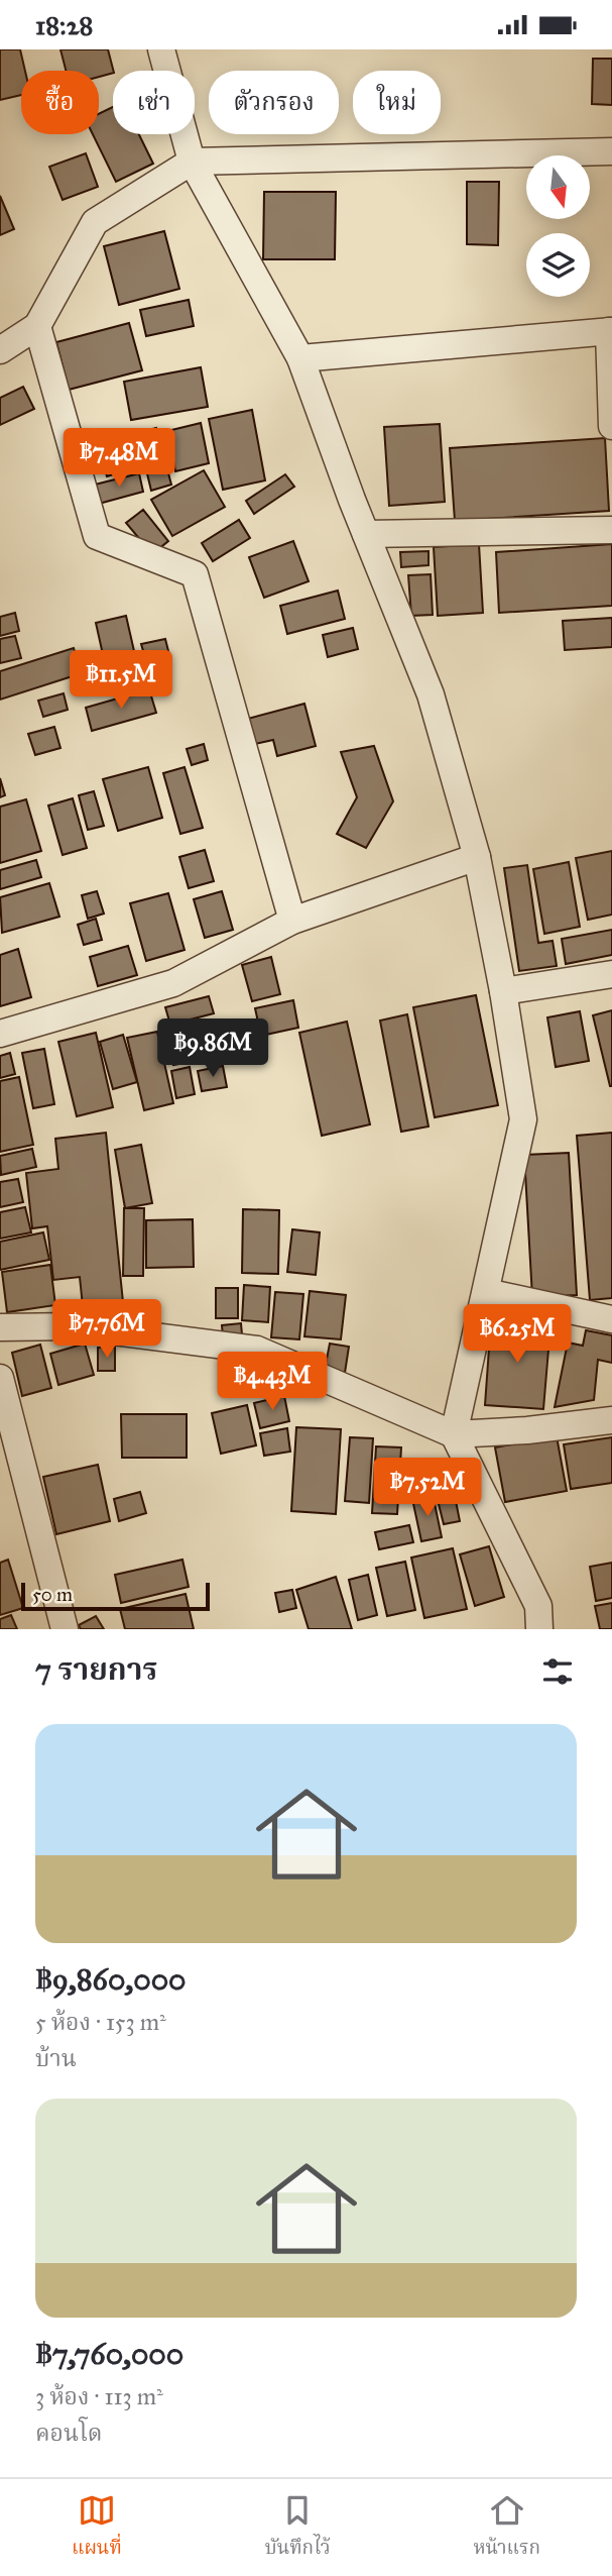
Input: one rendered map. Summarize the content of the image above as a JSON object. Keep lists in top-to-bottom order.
{
  "scale_bar": "50 m",
  "north": "bottom",
  "page": {
    "status": "18:28",
    "chip": [
      "ซื้อ",
      "เช่า",
      "ตัวกรอง",
      "ใหม่"
    ],
    "price": [
      "฿7.48M",
      "฿11.5M",
      "฿9.86M",
      "฿7.76M",
      "฿6.25M",
      "฿4.43M",
      "฿7.52M"
    ],
    "scale": "50 m",
    "heading": "7 รายการ",
    "list": [
      {
        "name": "฿9,860,000",
        "note": "5 ห้อง · 153 m² · บ้าน"
      },
      {
        "name": "฿7,760,000",
        "note": "3 ห้อง · 113 m² · คอนโด"
      }
    ],
    "tabs": ["แผนที่", "บันทึกไว้", "หน้าแรก"]
  }
}
